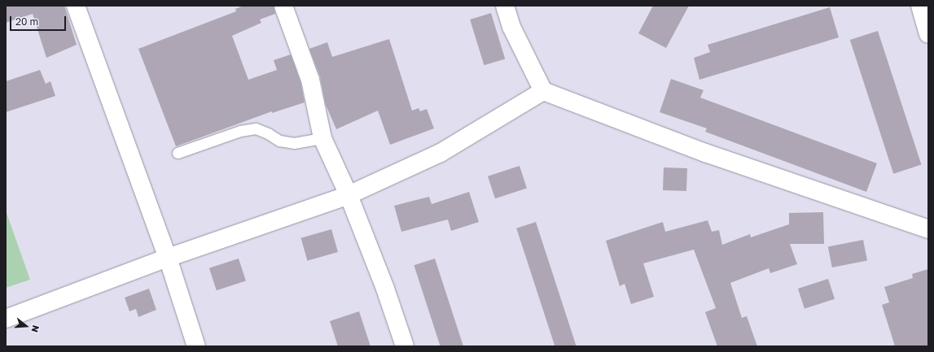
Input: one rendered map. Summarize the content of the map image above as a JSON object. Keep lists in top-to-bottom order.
{
  "scale_bar": "20 m",
  "north": "right"
}
